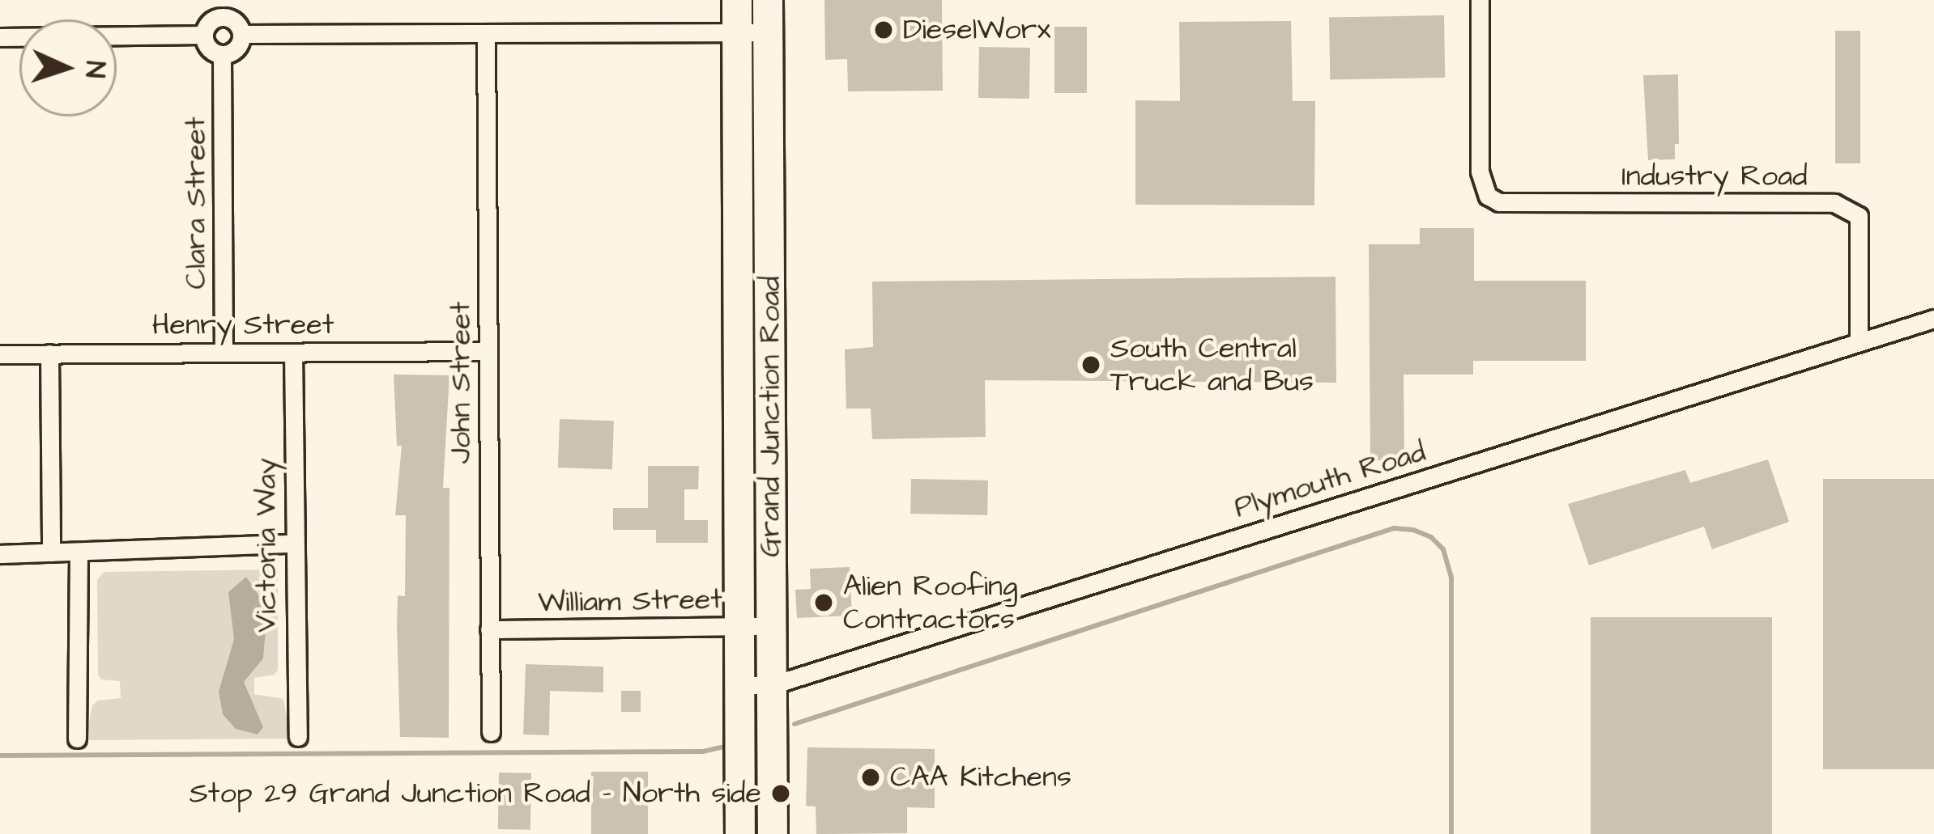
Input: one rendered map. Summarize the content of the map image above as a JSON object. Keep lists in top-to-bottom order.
{
  "streets": {
    "highway": ["Grand Junction Road"],
    "street": [
      "Industry Road",
      "Clara Street",
      "Henry Street",
      "John Street",
      "Plymouth Road",
      "Victoria Way",
      "William Street"
    ]
  },
  "crossings": [
    ["Industry Road", "Plymouth Road"],
    ["Clara Street", "Henry Street"],
    ["Henry Street", "John Street"],
    ["Henry Street", "Victoria Way"],
    ["John Street", "William Street"],
    ["Grand Junction Road", "Plymouth Road"],
    ["Grand Junction Road", "William Street"]
  ],
  "places": [
    "DieselWorx",
    "South Central Truck and Bus",
    "Alien Roofing Contractors",
    "CAA Kitchens",
    "Stop 29 Grand Junction Road - North side"
  ],
  "north": "right"
}
